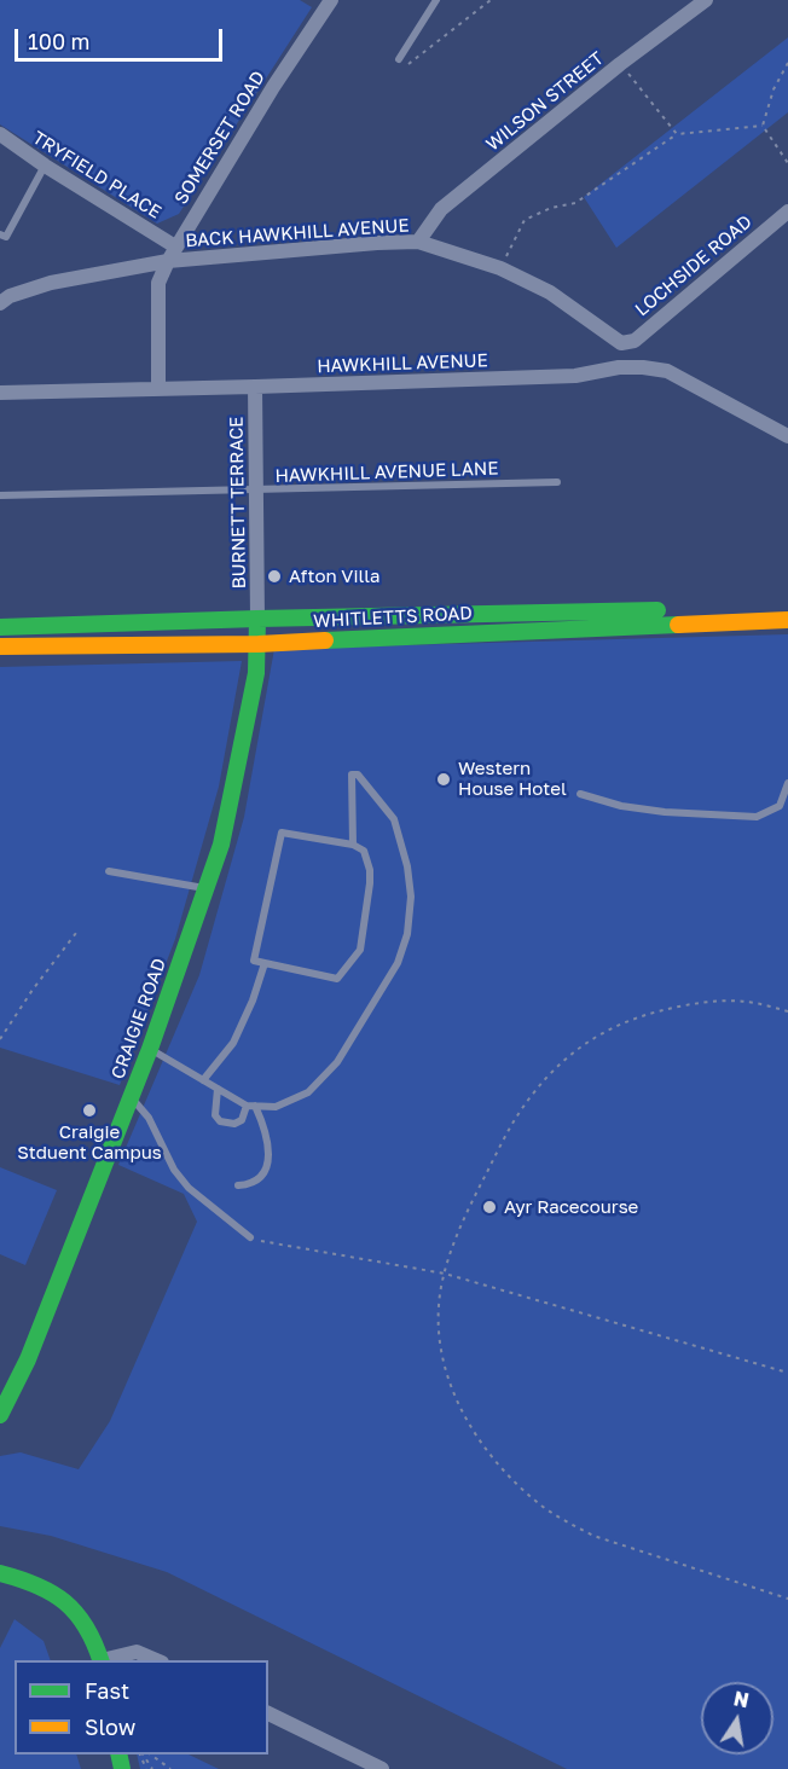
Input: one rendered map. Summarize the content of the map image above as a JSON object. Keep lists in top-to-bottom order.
{
  "streets": {
    "main road": ["WHITLETTS ROAD", "CRAIGIE ROAD"],
    "street": [
      "WILSON STREET",
      "SOMERSET ROAD",
      "TRYFIELD PLACE",
      "BACK HAWKHILL AVENUE",
      "LOCHSIDE ROAD",
      "HAWKHILL AVENUE",
      "BURNETT TERRACE"
    ],
    "lane": ["HAWKHILL AVENUE LANE"]
  },
  "crossings": [
    ["WILSON STREET", "BACK HAWKHILL AVENUE"],
    ["SOMERSET ROAD", "TRYFIELD PLACE"],
    ["SOMERSET ROAD", "BACK HAWKHILL AVENUE"],
    ["SOMERSET ROAD", "HAWKHILL AVENUE"],
    ["BACK HAWKHILL AVENUE", "LOCHSIDE ROAD"],
    ["HAWKHILL AVENUE", "BURNETT TERRACE"],
    ["HAWKHILL AVENUE LANE", "BURNETT TERRACE"],
    ["BURNETT TERRACE", "WHITLETTS ROAD"],
    ["BURNETT TERRACE", "CRAIGIE ROAD"],
    ["WHITLETTS ROAD", "CRAIGIE ROAD"]
  ],
  "places": [
    "Afton Villa",
    "Western House Hotel",
    "Craigie Stduent Campus",
    "Ayr Racecourse"
  ],
  "legend": ["Fast", "Slow"],
  "scale_bar": "100 m",
  "north": "top"
}
